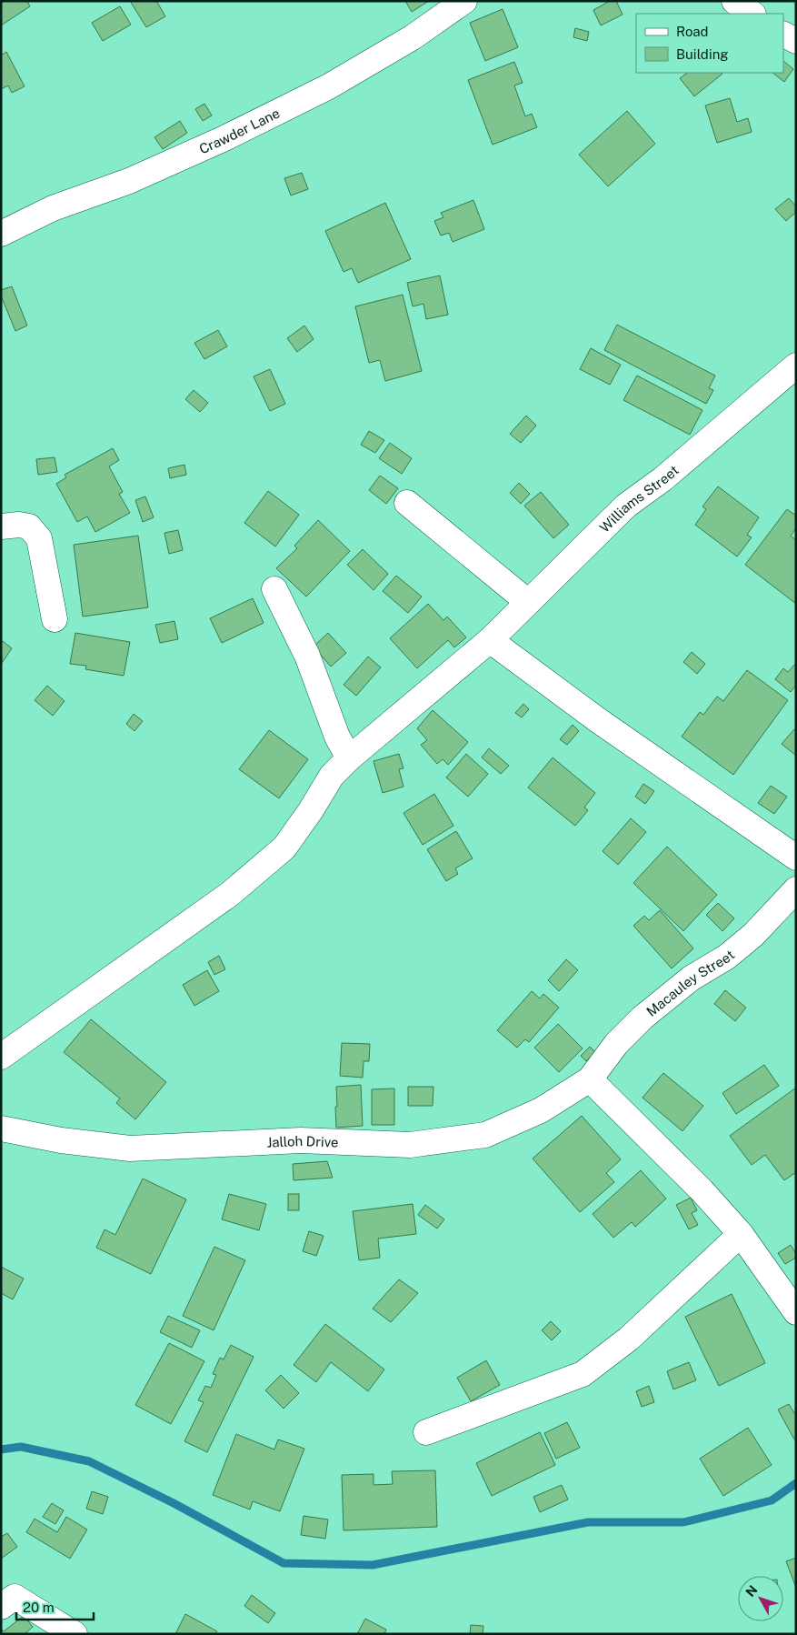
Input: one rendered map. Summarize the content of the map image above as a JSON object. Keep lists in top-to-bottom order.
{
  "streets": {
    "street": [
      "Crawder Lane",
      "Williams Street",
      "Macauley Street",
      "Jalloh Drive"
    ]
  },
  "crossings": [
    ["Macauley Street", "Jalloh Drive"]
  ],
  "legend": ["Road", "Building"],
  "scale_bar": "20 m",
  "north": "top left"
}
